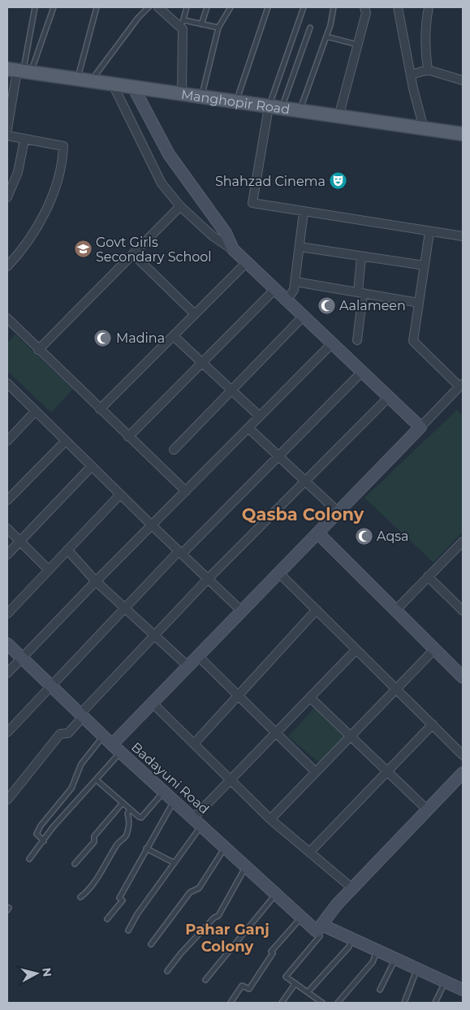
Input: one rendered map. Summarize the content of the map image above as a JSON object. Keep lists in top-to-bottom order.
{
  "streets": {
    "main road": ["Manghopir Road"],
    "street": ["Badayuni Road"]
  },
  "districts": ["Qasba Colony", "Pahar Ganj Colony"],
  "places": {
    "theatre": ["Shahzad Cinema"],
    "school or university": ["Govt Girls Secondary School"],
    "mosque": ["Aalameen", "Madina", "Aqsa"]
  },
  "north": "right"
}
